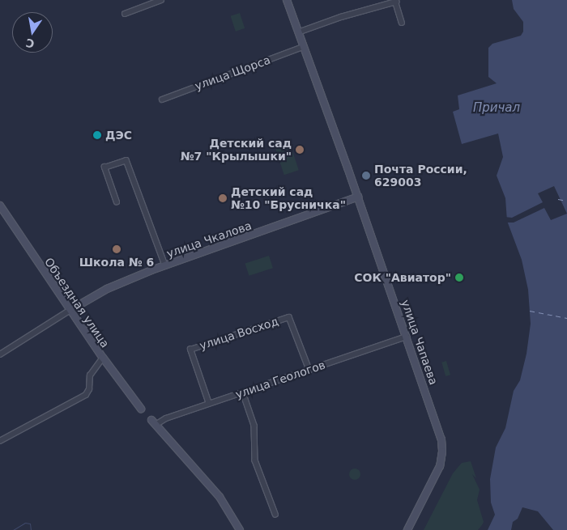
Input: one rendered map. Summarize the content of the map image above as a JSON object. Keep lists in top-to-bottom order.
{
  "streets": {
    "main road": ["улица Чкалова", "Объездная улица", "улица Чапаева"],
    "street": ["улица Щорса", "улица Восход", "улица Геологов"]
  },
  "crossings": [
    ["улица Щорса", "улица Чапаева"],
    ["улица Чкалова", "Объездная улица"],
    ["улица Чкалова", "улица Чапаева"],
    ["улица Восход", "улица Геологов"],
    ["улица Чапаева", "улица Геологов"]
  ],
  "water": ["Причал"],
  "places": [
    "ДЭС",
    "Детский сад №7 \"Крылышки\"",
    "Почта России, 629003",
    "Детский сад №10 \"Брусничка\"",
    "Школа № 6",
    "СОК \"Авиатор\""
  ],
  "north": "bottom"
}
